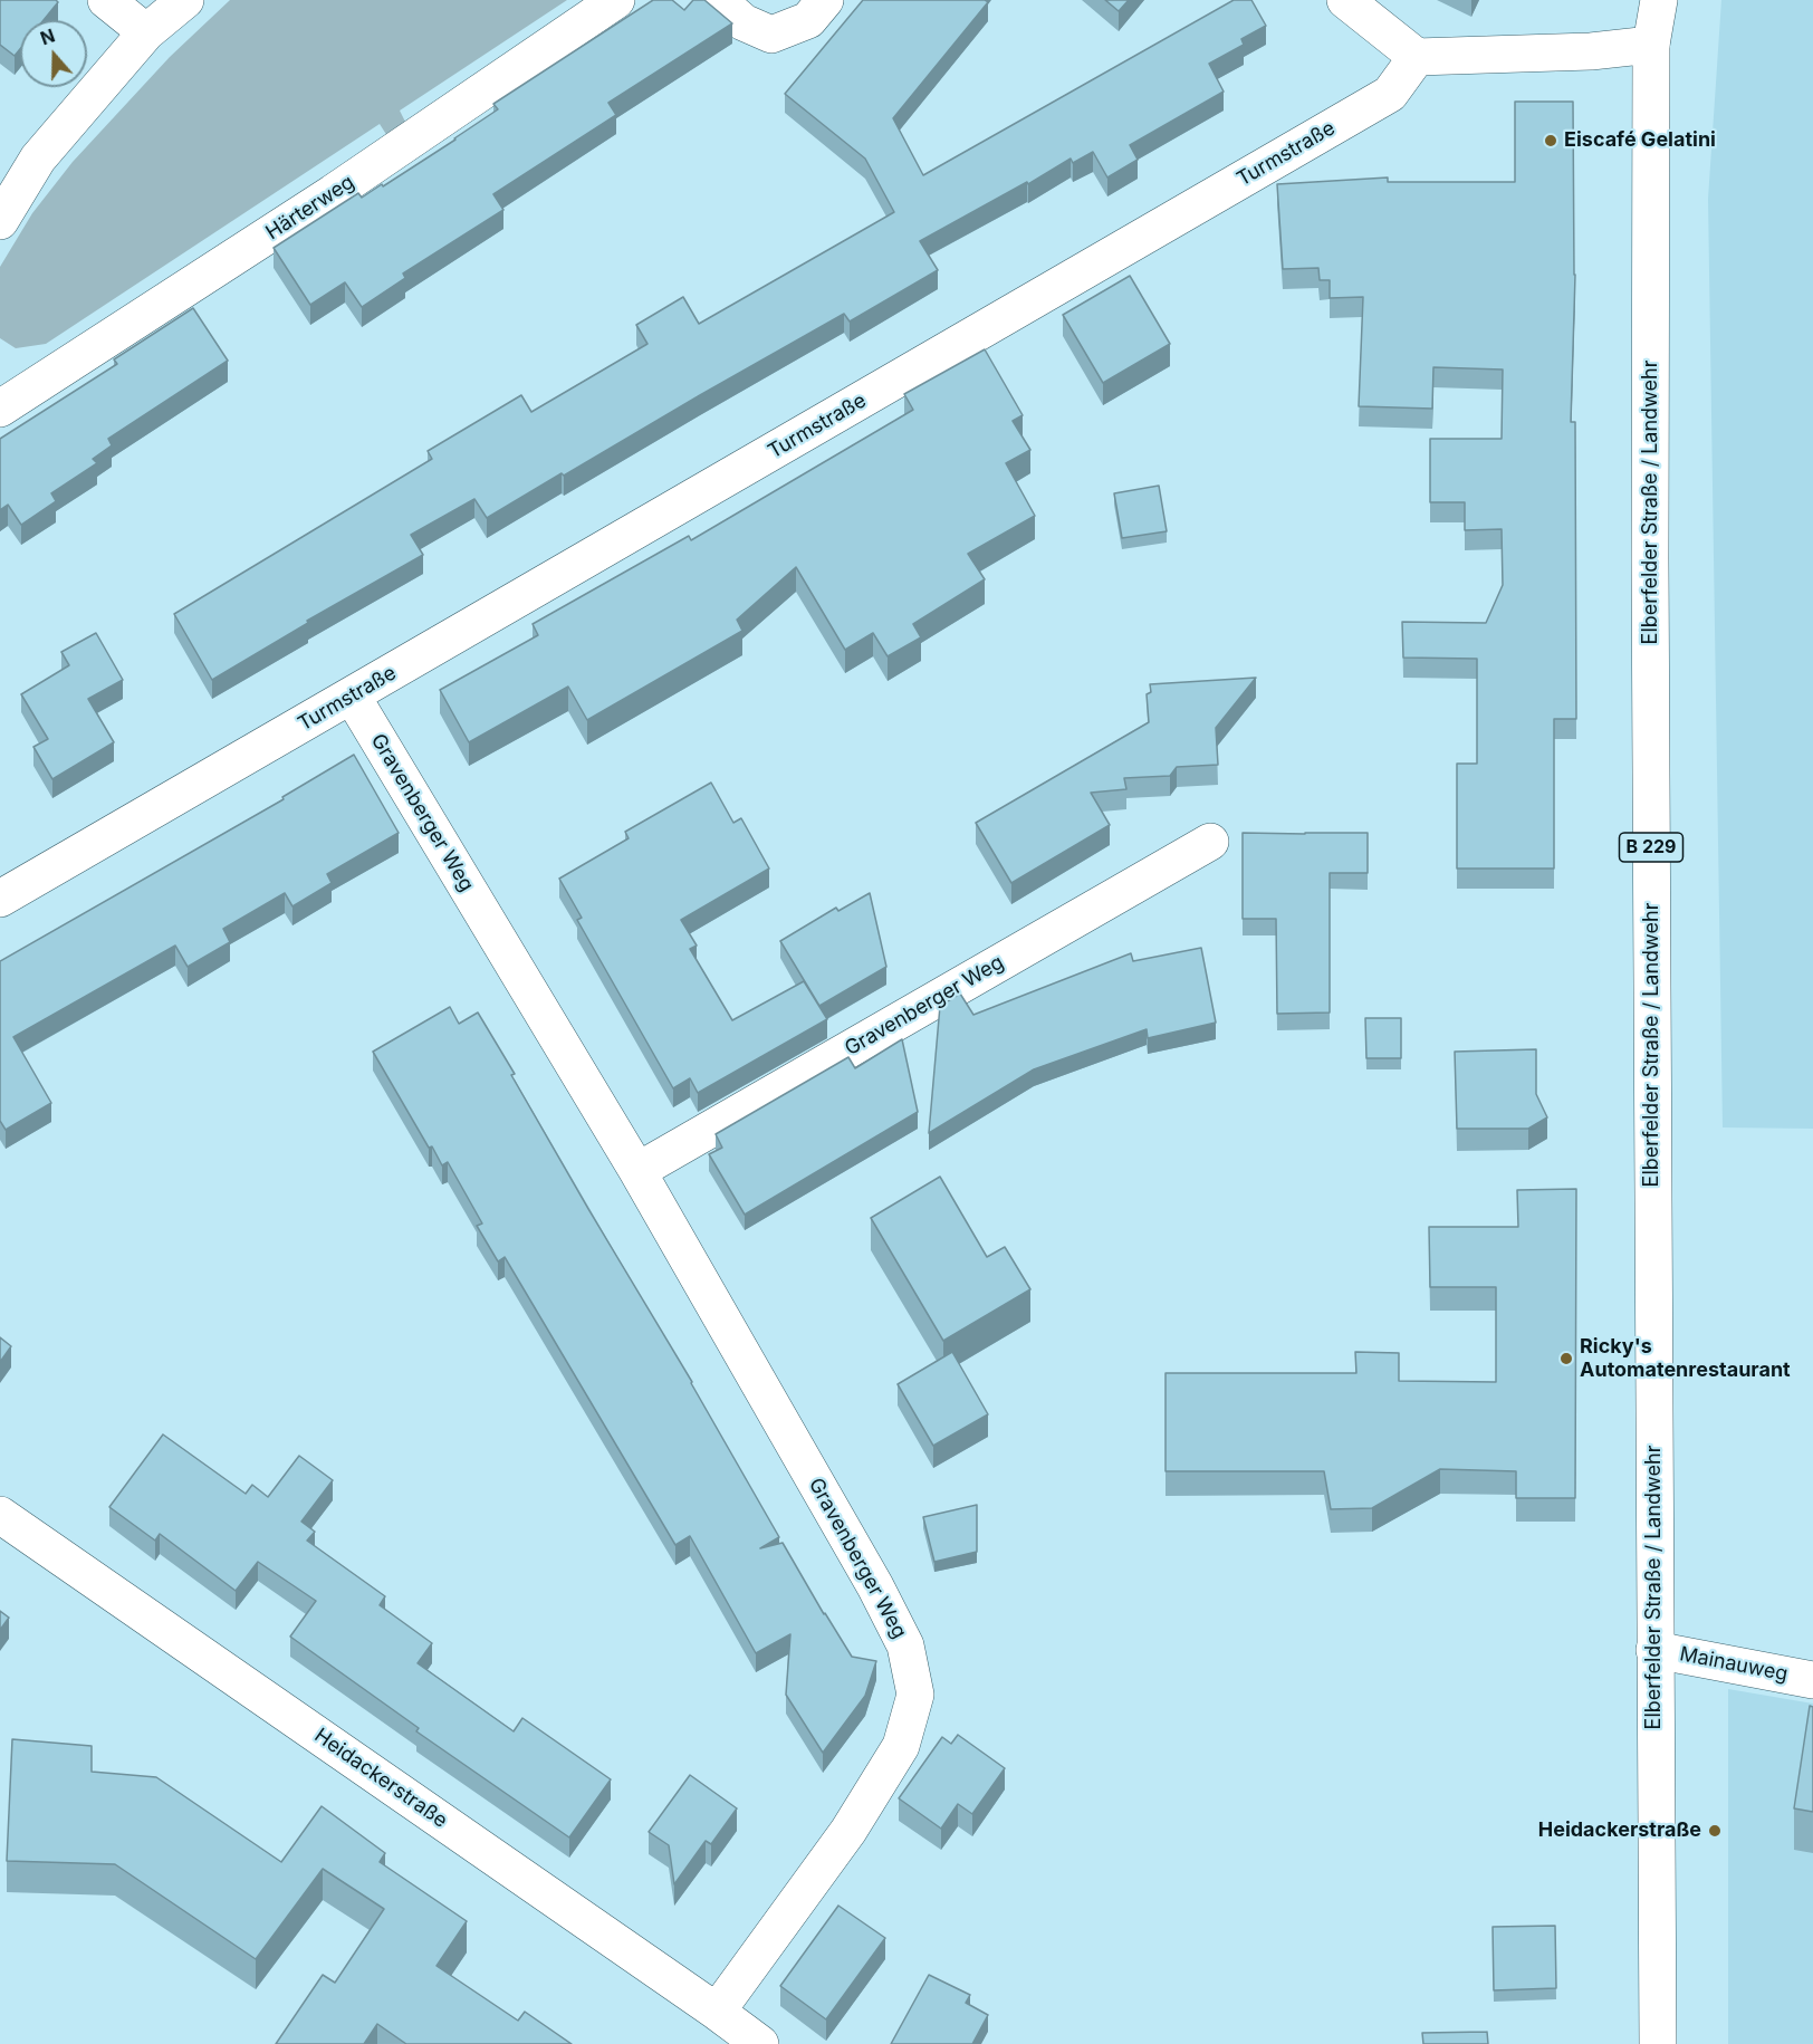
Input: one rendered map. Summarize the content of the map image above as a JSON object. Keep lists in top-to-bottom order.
{
  "streets": {
    "street": [
      "Turmstraße",
      "Härterweg",
      "Elberfelder Straße / Landwehr",
      "Gravenberger Weg",
      "B 229",
      "Mainauweg",
      "Heidackerstraße"
    ]
  },
  "crossings": [
    ["Turmstraße", "Gravenberger Weg"],
    ["Elberfelder Straße / Landwehr", "B 229"],
    ["Elberfelder Straße / Landwehr", "Mainauweg"],
    ["Gravenberger Weg", "Heidackerstraße"]
  ],
  "places": ["Eiscafé Gelatini", "Ricky's Automatenrestaurant", "Heidackerstraße"],
  "north": "top"
}
